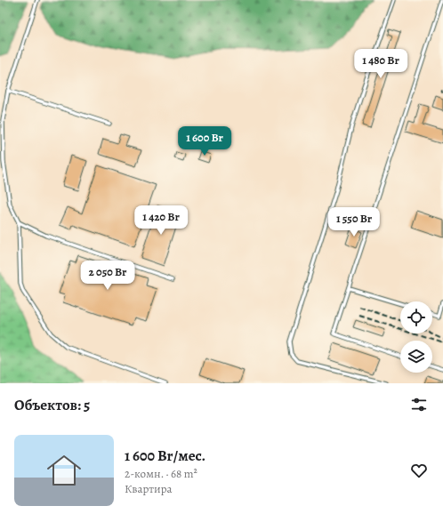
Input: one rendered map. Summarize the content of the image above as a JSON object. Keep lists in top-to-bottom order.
{
  "page": {
    "price": [
      "1 480 Br",
      "1 600 Br",
      "1 420 Br",
      "1 550 Br",
      "2 050 Br"
    ],
    "heading": "Объектов: 5",
    "list": [
      {
        "name": "1 600 Br/мес.",
        "note": "2-комн. · 68 m² · Квартира"
      }
    ]
  }
}
